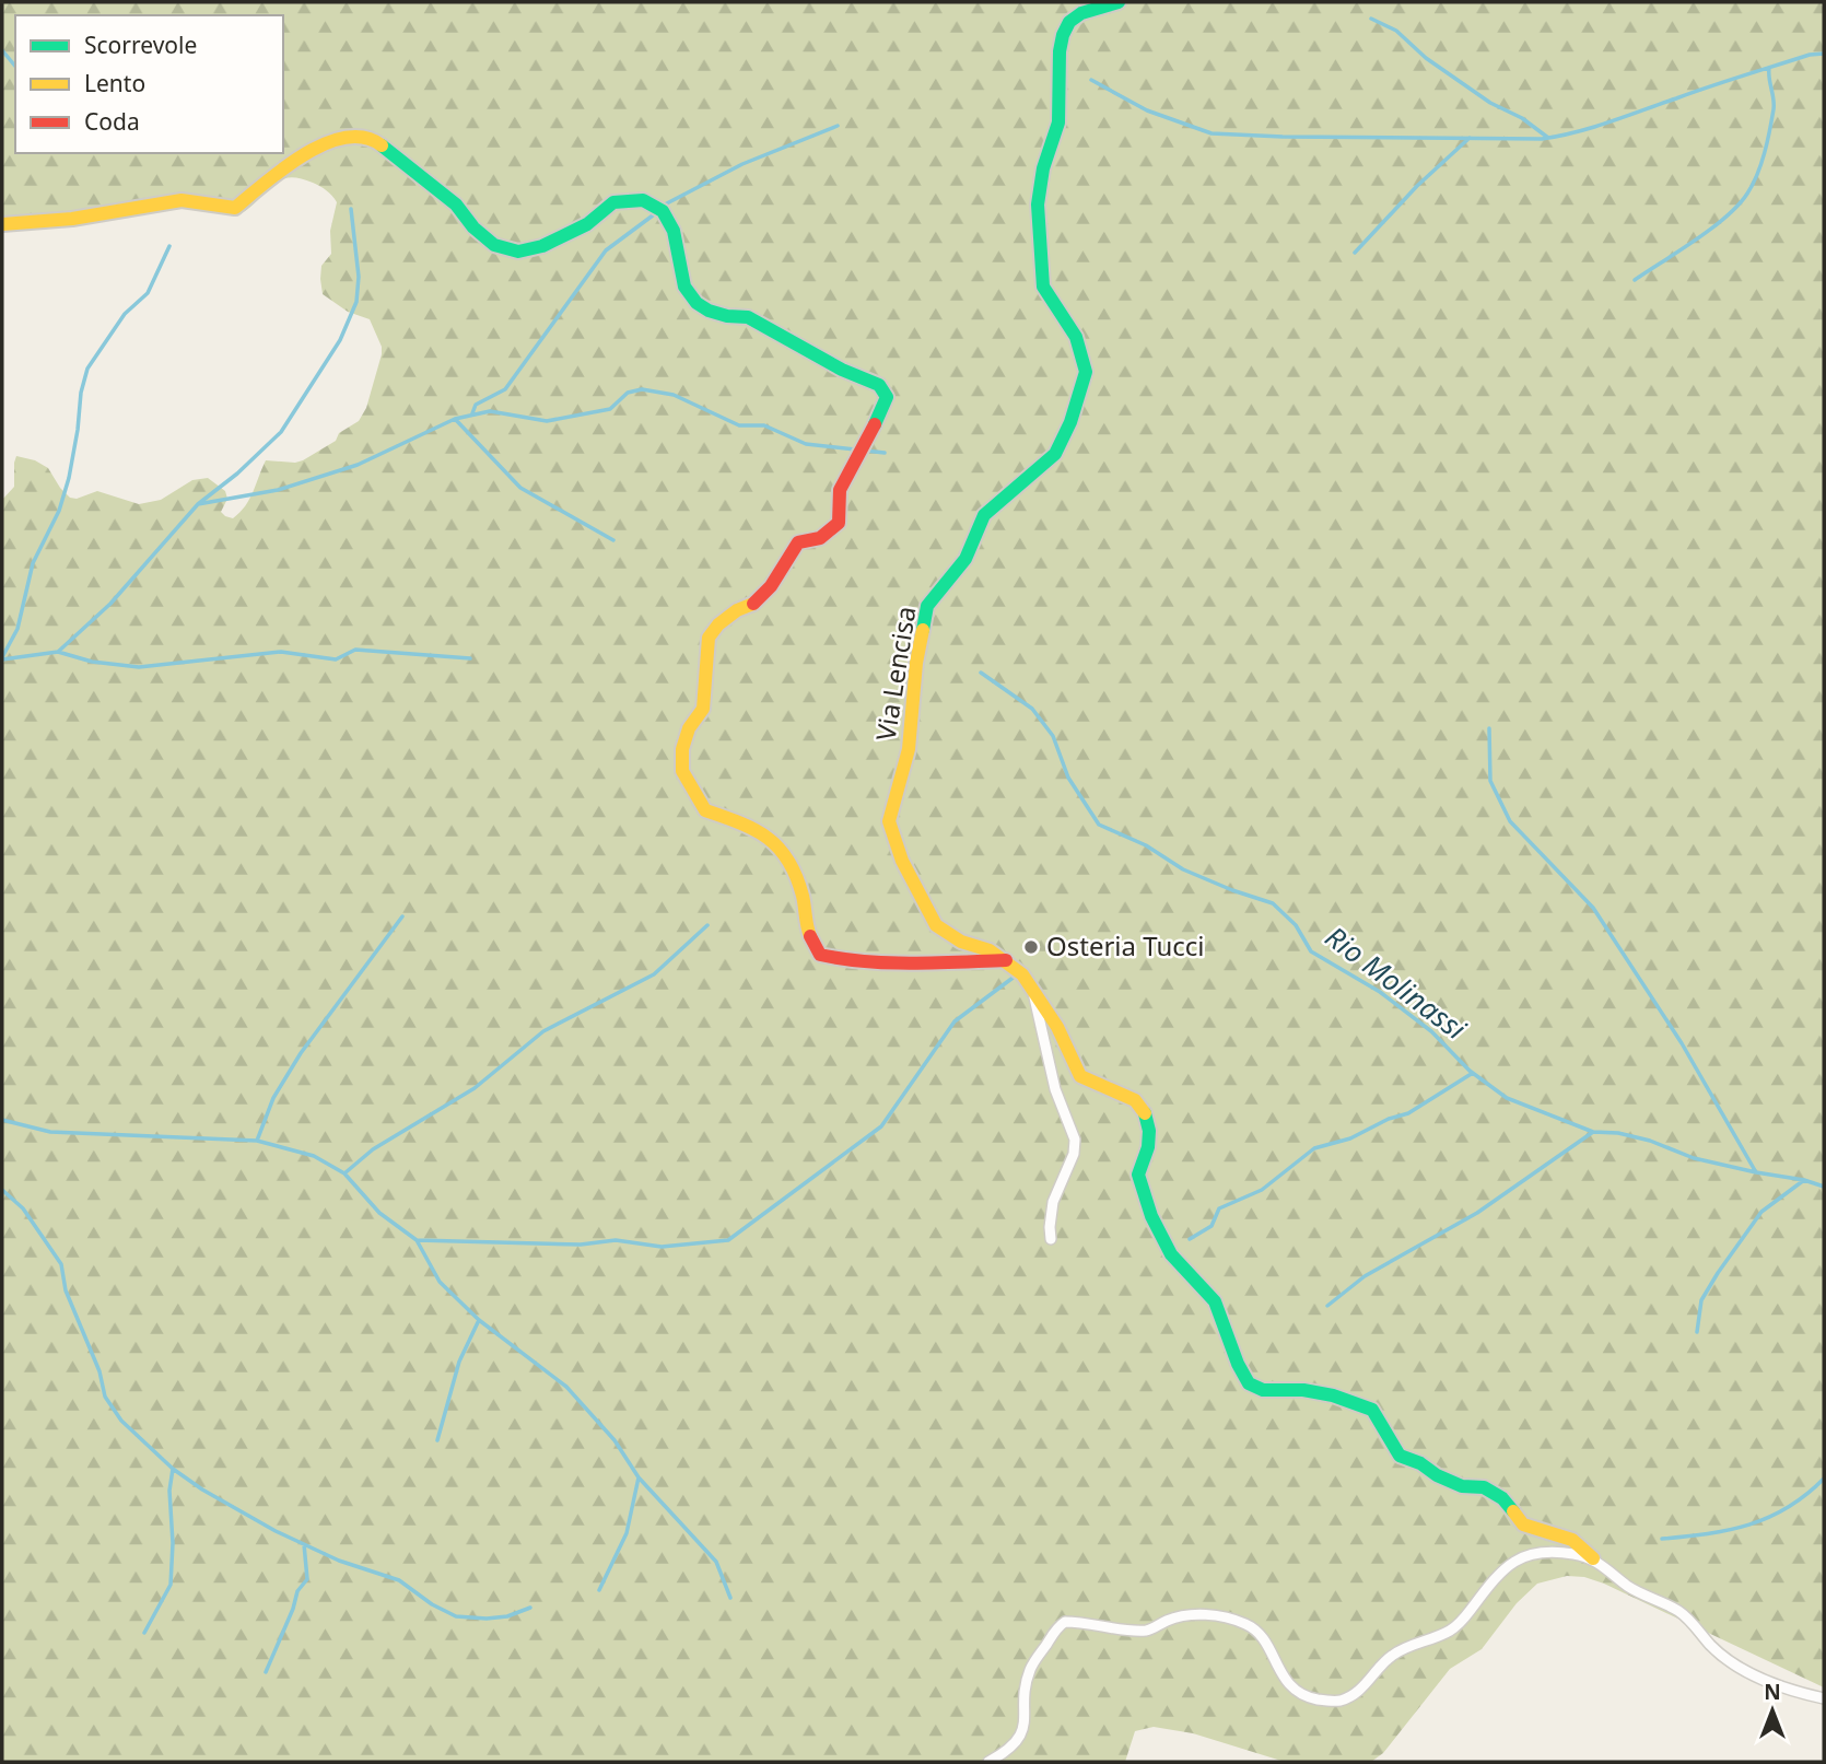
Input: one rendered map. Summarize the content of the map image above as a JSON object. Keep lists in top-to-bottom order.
{
  "streets": {
    "street": ["Via Lencisa"]
  },
  "water": ["Rio Molinassi"],
  "places": ["Osteria Tucci"],
  "legend": ["Scorrevole", "Lento", "Coda"],
  "north": "top"
}
